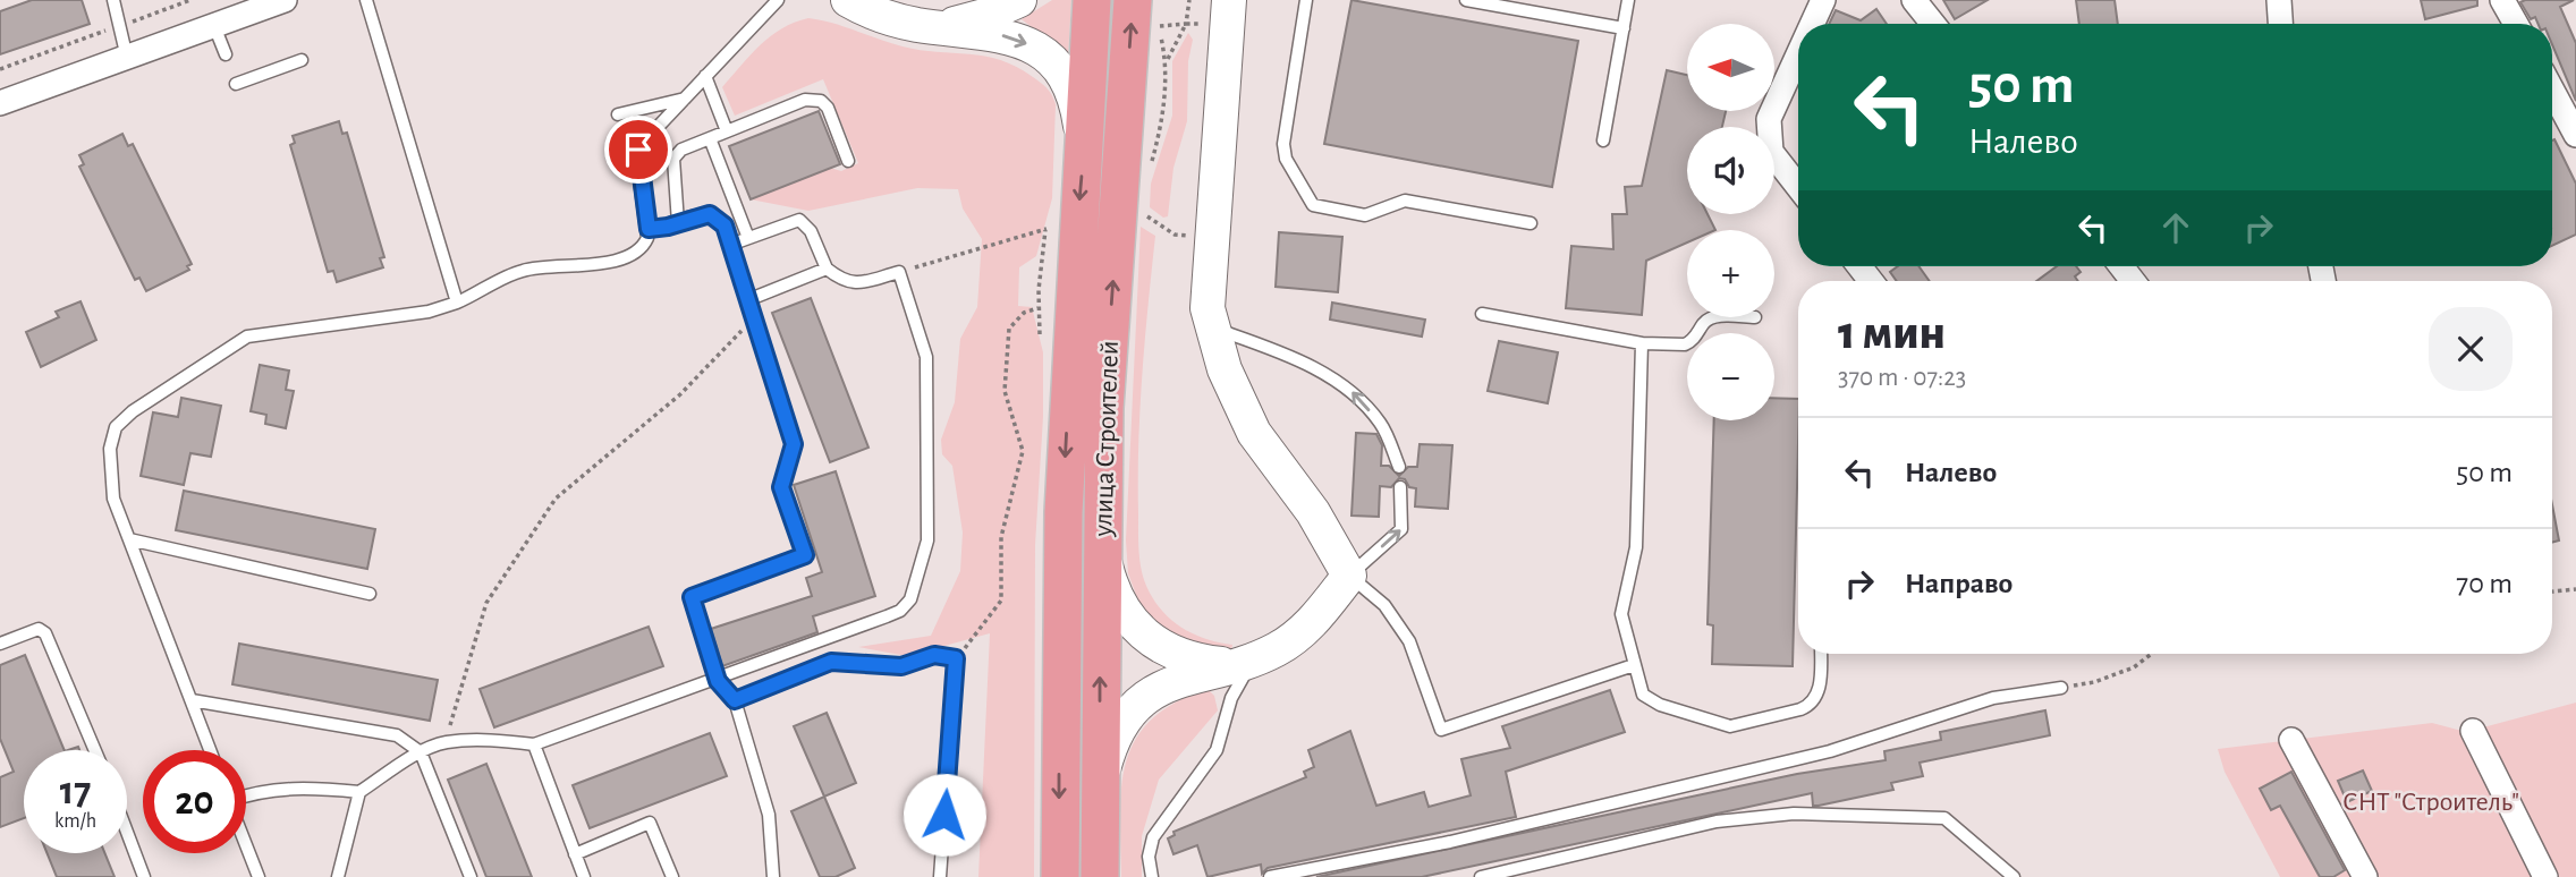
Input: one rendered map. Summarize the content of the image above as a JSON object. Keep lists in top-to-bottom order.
{
  "streets": {
    "main road": ["улица Строителей"]
  },
  "parks": ["СНТ \"Строитель\""],
  "north": "left",
  "page": {
    "map_buttons": ["+", "−"],
    "turn": ["50 m", "Налево"],
    "heading": ["1 мин", "370 m · 07:23"],
    "list": [
      {
        "name": "Налево",
        "value": "50 m"
      },
      {
        "name": "Направо",
        "value": "70 m"
      }
    ],
    "speed": "17 km/h",
    "limit": "20"
  }
}
